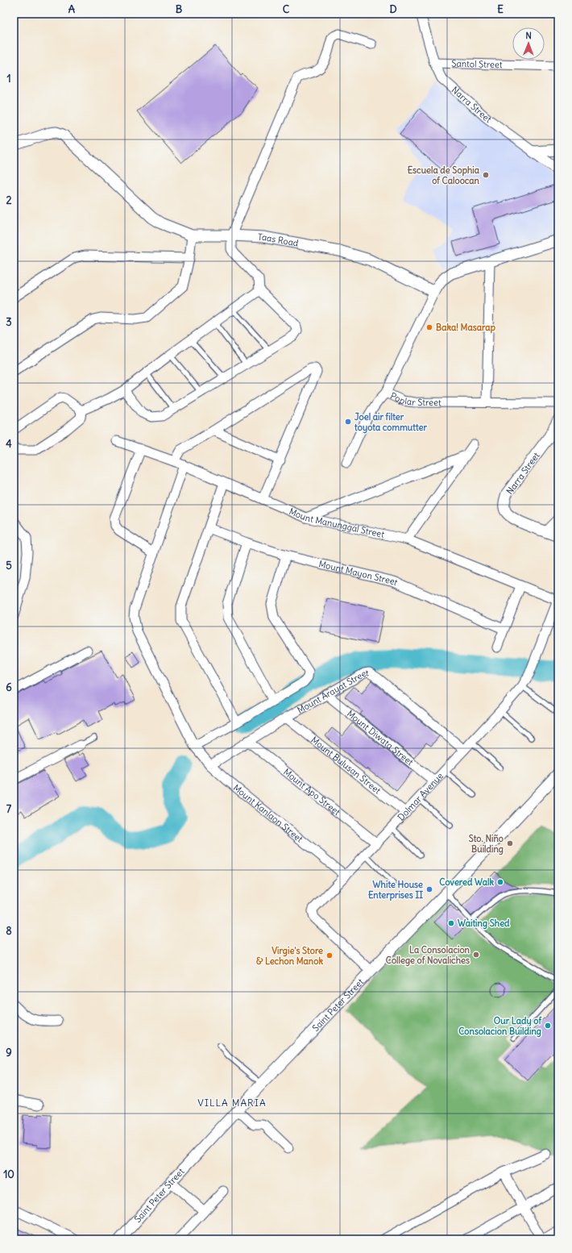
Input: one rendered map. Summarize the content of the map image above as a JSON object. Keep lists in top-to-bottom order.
{
  "streets": {
    "street": [
      "Santol Street",
      "Narra Street",
      "Taas Road",
      "Poplar Street",
      "Mount Manunggal Street",
      "Mount Mayon Street",
      "Mount Arayat Street",
      "Mount Diwata Street",
      "Mount Bulusan Street",
      "Mount Apo Street",
      "Dolmar Avenue",
      "Mount Kanlaon Street",
      "Saint Peter Street"
    ]
  },
  "crossings": [
    ["Santol Street", "Narra Street"],
    ["Taas Road", "Poplar Street"],
    ["Mount Manunggal Street", "Dolmar Avenue"],
    ["Mount Manunggal Street", "Mount Kanlaon Street"],
    ["Mount Arayat Street", "Mount Diwata Street"],
    ["Mount Arayat Street", "Mount Bulusan Street"],
    ["Mount Arayat Street", "Mount Apo Street"],
    ["Mount Arayat Street", "Dolmar Avenue"],
    ["Mount Arayat Street", "Mount Kanlaon Street"],
    ["Mount Diwata Street", "Dolmar Avenue"],
    ["Mount Bulusan Street", "Dolmar Avenue"],
    ["Mount Apo Street", "Dolmar Avenue"],
    ["Dolmar Avenue", "Mount Kanlaon Street"],
    ["Dolmar Avenue", "Saint Peter Street"]
  ],
  "districts": ["VILLA MARIA"],
  "places": [
    "Escuela de Sophia of Caloocan",
    "Baka! Masarap",
    "Joel air filter toyota commutter",
    "Sto. Niño Building",
    "Covered Walk",
    "White House Enterprises II",
    "Waiting Shed",
    "La Consolacion College of Novaliches",
    "Virgie's Store & Lechon Manok",
    "Our Lady of Consolacion Building"
  ],
  "north": "top",
  "grid": {
    "columns": [
      "A",
      "B",
      "C",
      "D",
      "E"
    ],
    "rows": [
      "1",
      "2",
      "3",
      "4",
      "5",
      "6",
      "7",
      "8",
      "9",
      "10"
    ]
  }
}
